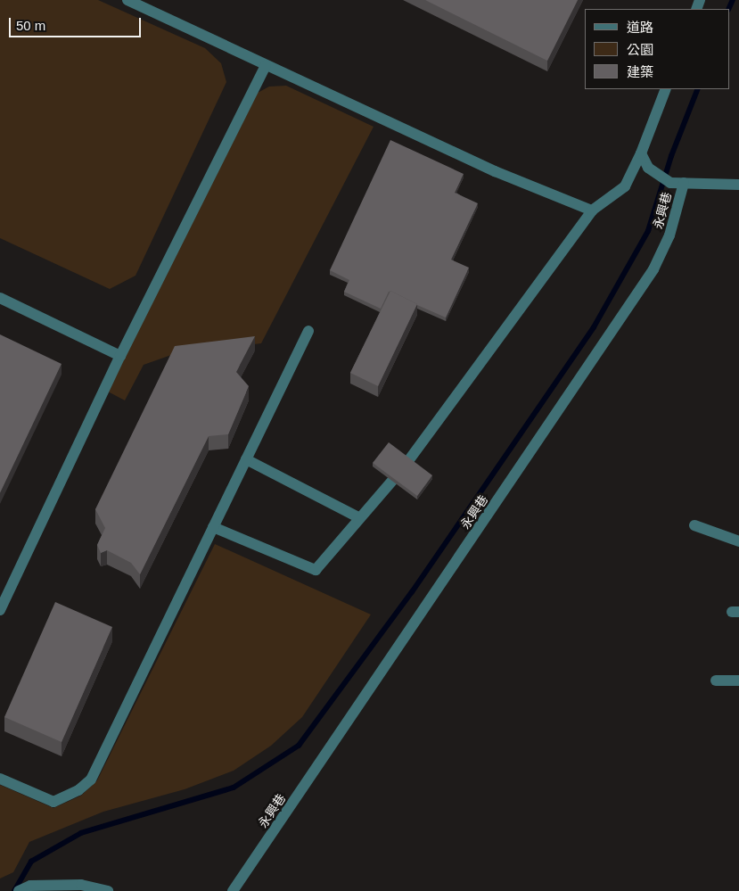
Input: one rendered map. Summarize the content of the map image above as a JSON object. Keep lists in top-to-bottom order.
{
  "streets": {
    "street": ["永興巷"]
  },
  "legend": ["道路", "公園", "建築"],
  "scale_bar": "50 m"
}
